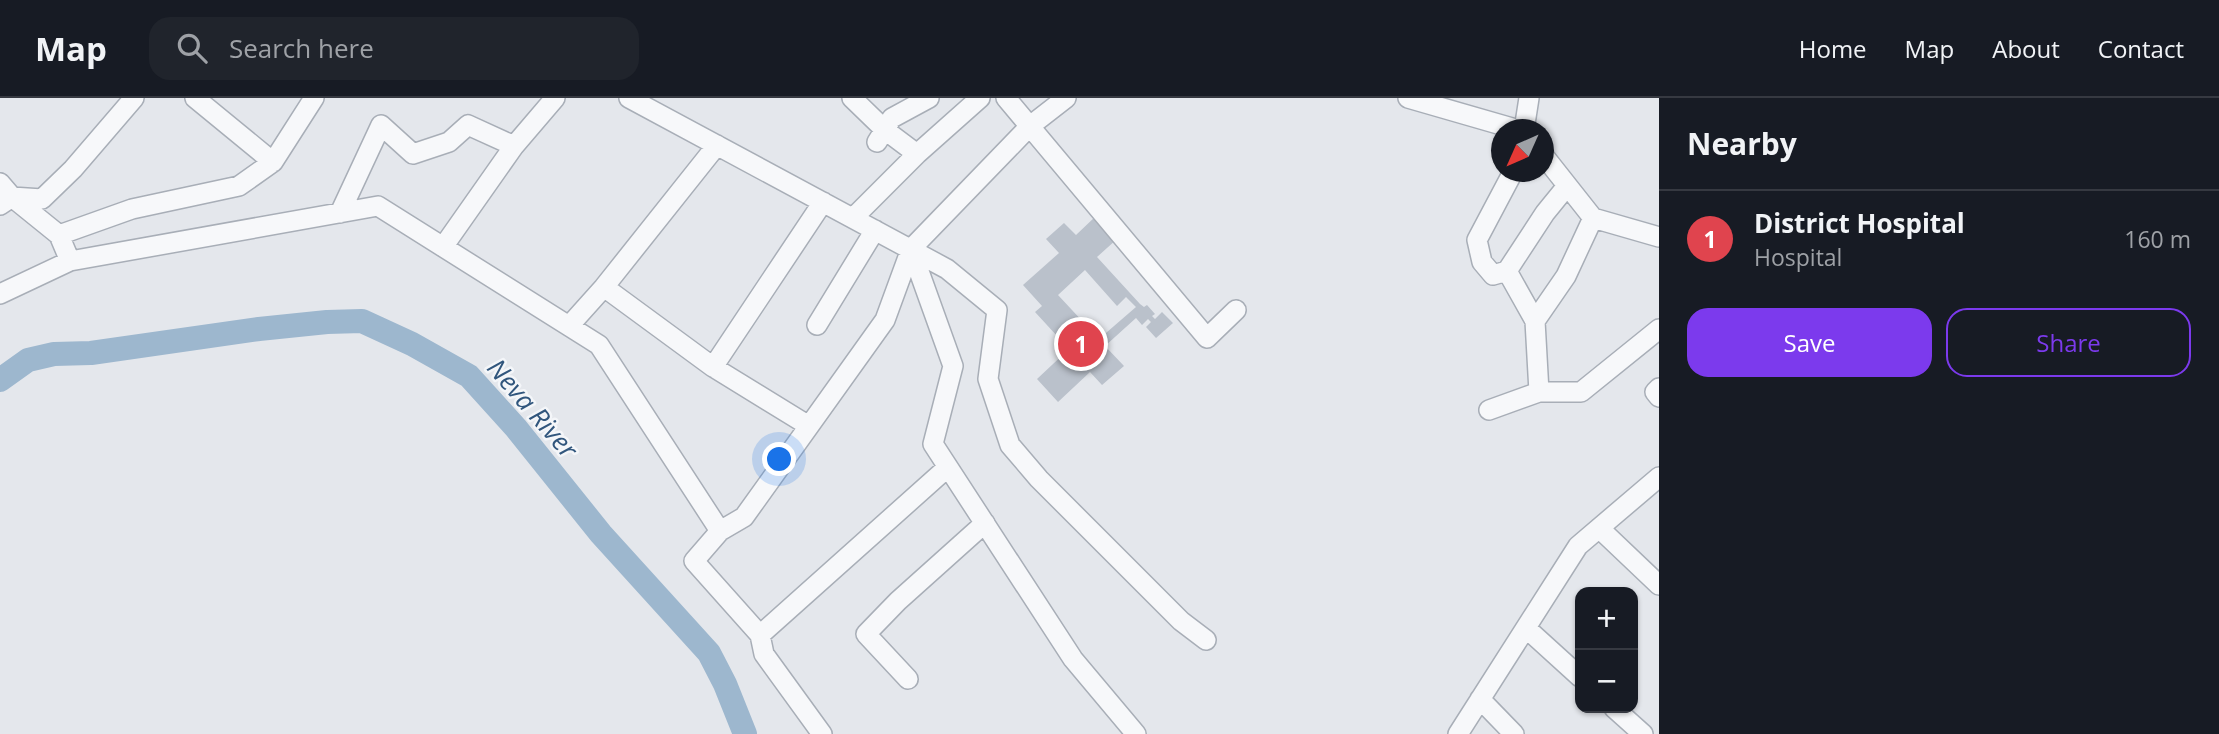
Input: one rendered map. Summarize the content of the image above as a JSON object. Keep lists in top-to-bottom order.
{
  "water": ["Neva River"],
  "north": "bottom left",
  "page": {
    "header": "Map",
    "search": "Search here",
    "nav": [
      "Home",
      "Map",
      "About",
      "Contact"
    ],
    "heading": "Nearby",
    "list": [
      {
        "mark": "1",
        "name": "District Hospital",
        "note": "Hospital",
        "value": "160 m"
      }
    ],
    "buttons": ["Save", "Share"],
    "pins": "1",
    "map_buttons": ["+", "−"]
  }
}
